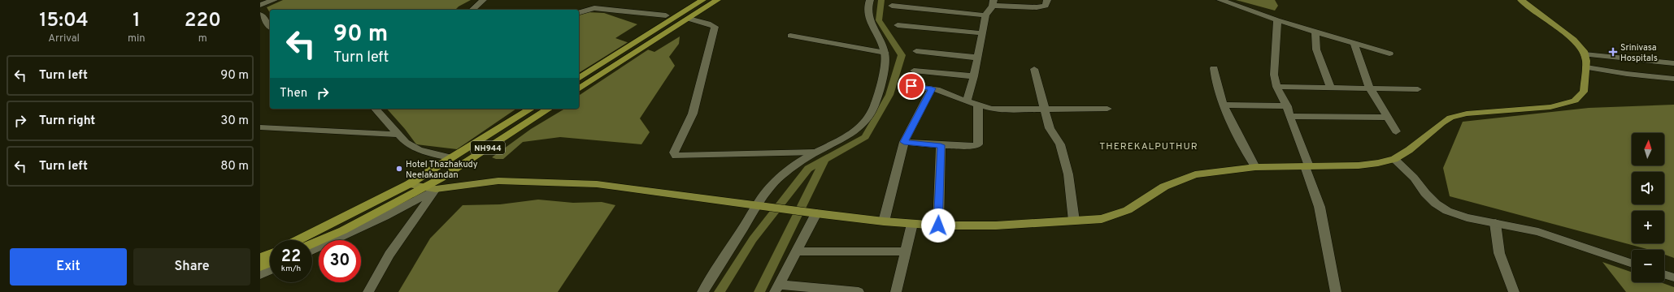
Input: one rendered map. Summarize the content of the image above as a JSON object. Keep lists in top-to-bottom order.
{
  "streets": {
    "highway": ["NH944"]
  },
  "districts": ["THEREKALPUTHUR"],
  "places": {
    "health": ["Srinivasa Hospitals"],
    "other": ["Hotel Thazhakudy Neelakandan"]
  },
  "north": "top",
  "page": {
    "eta": [
      "15:04",
      "Arrival",
      "1",
      "min",
      "220",
      "m"
    ],
    "turn": ["90 m", "Turn left"],
    "list": [
      {
        "name": "Turn left",
        "value": "90 m"
      },
      {
        "name": "Turn right",
        "value": "30 m"
      },
      {
        "name": "Turn left",
        "value": "80 m"
      }
    ],
    "then": "Then",
    "map_buttons": ["+", "−"],
    "speed": "22 km/h",
    "limit": "30",
    "buttons": ["Exit", "Share"]
  }
}
